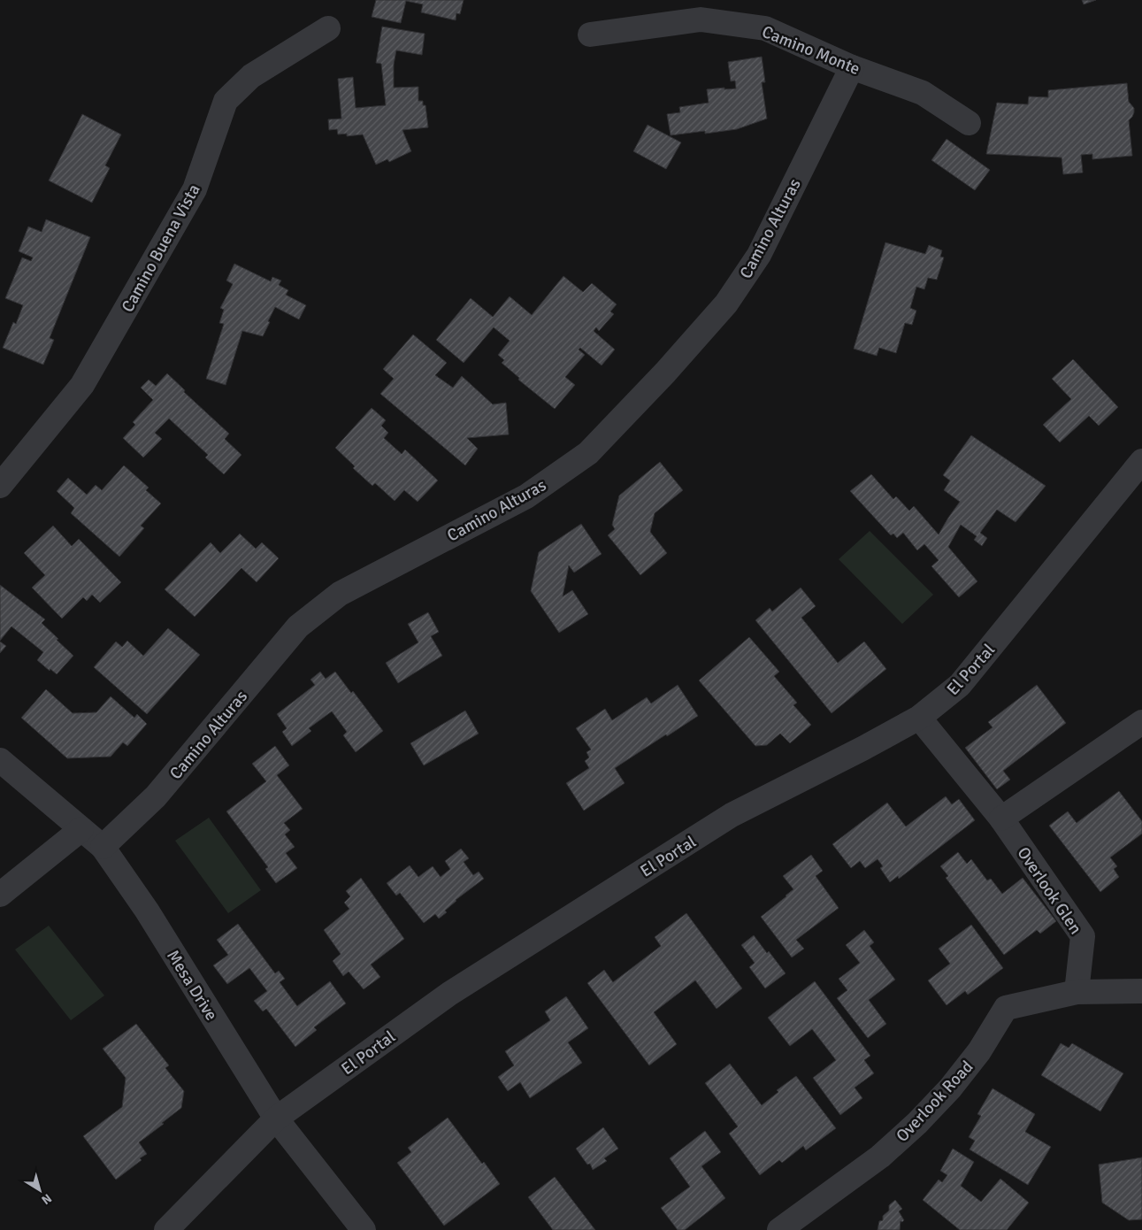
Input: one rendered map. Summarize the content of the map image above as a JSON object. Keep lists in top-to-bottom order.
{
  "streets": {
    "street": [
      "Camino Monte",
      "Camino Alturas",
      "Camino Buena Vista",
      "El Portal",
      "Overlook Glen",
      "Mesa Drive",
      "Overlook Road"
    ]
  },
  "crossings": [
    ["Camino Monte", "Camino Alturas"],
    ["Camino Alturas", "Mesa Drive"],
    ["El Portal", "Overlook Glen"],
    ["El Portal", "Mesa Drive"],
    ["Overlook Glen", "Overlook Road"]
  ],
  "north": "bottom right"
}
